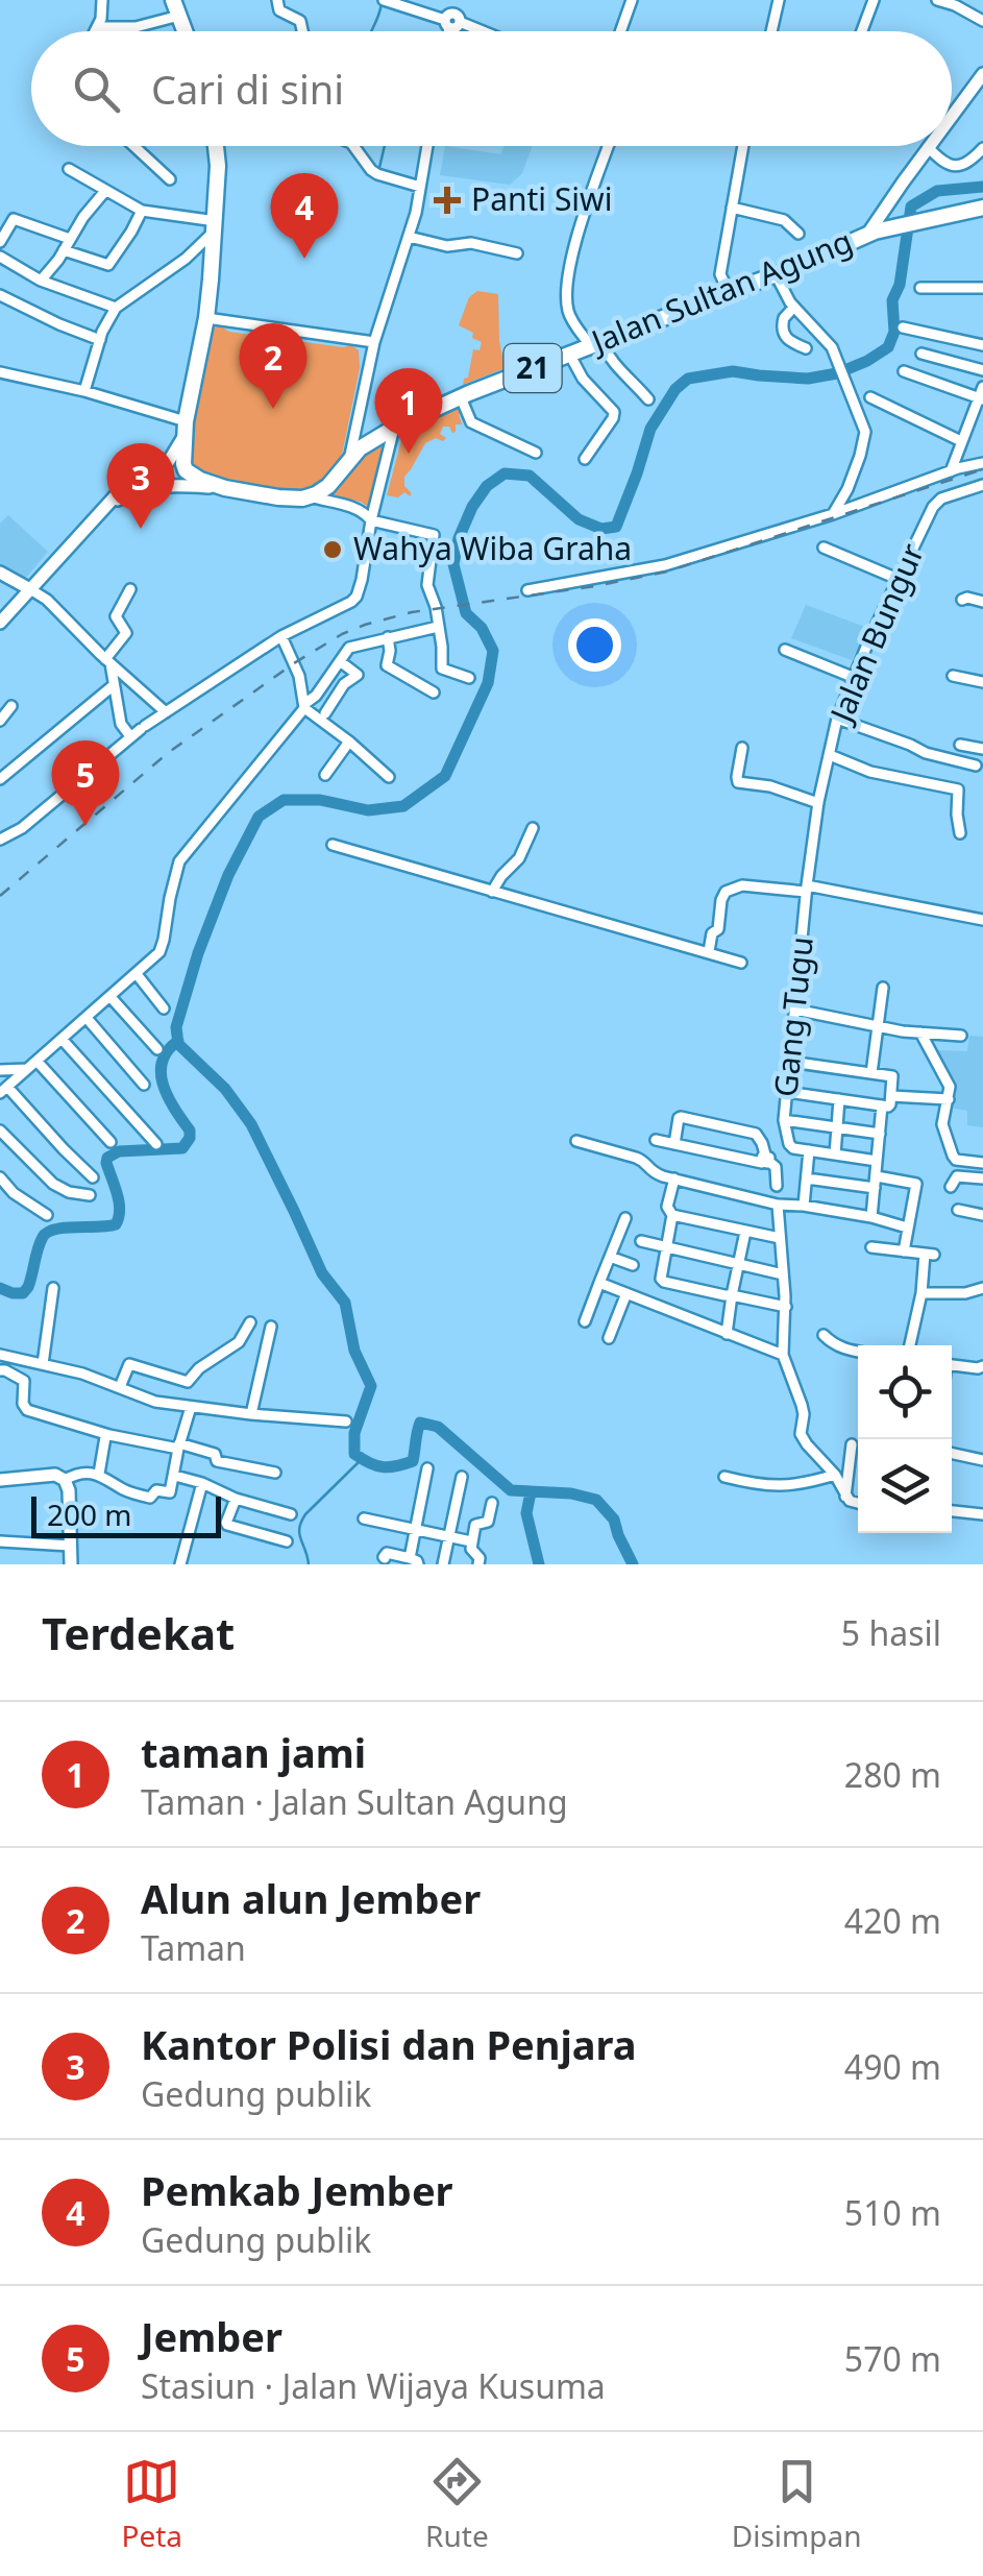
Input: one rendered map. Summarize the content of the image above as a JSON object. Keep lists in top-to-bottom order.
{
  "streets": {
    "highway": ["Jalan Sultan Agung", "21"],
    "street": ["Jalan Bungur", "Gang Tugu"]
  },
  "crossings": [
    ["Jalan Bungur", "Gang Tugu"]
  ],
  "places": {
    "health": ["Panti Siwi"],
    "other": ["Wahya Wiba Graha"]
  },
  "scale_bar": "200 m",
  "page": {
    "search": "Cari di sini",
    "pins": [
      "4",
      "2",
      "1",
      "3",
      "5"
    ],
    "scale": "200 m",
    "heading": ["Terdekat", "5 hasil"],
    "list": [
      {
        "mark": "1",
        "name": "taman jami",
        "note": "Taman · Jalan Sultan Agung",
        "value": "280 m"
      },
      {
        "mark": "2",
        "name": "Alun alun Jember",
        "note": "Taman",
        "value": "420 m"
      },
      {
        "mark": "3",
        "name": "Kantor Polisi dan Penjara",
        "note": "Gedung publik",
        "value": "490 m"
      },
      {
        "mark": "4",
        "name": "Pemkab Jember",
        "note": "Gedung publik",
        "value": "510 m"
      },
      {
        "mark": "5",
        "name": "Jember",
        "note": "Stasiun · Jalan Wijaya Kusuma",
        "value": "570 m"
      }
    ],
    "nav": ["Peta", "Rute", "Disimpan"]
  }
}
